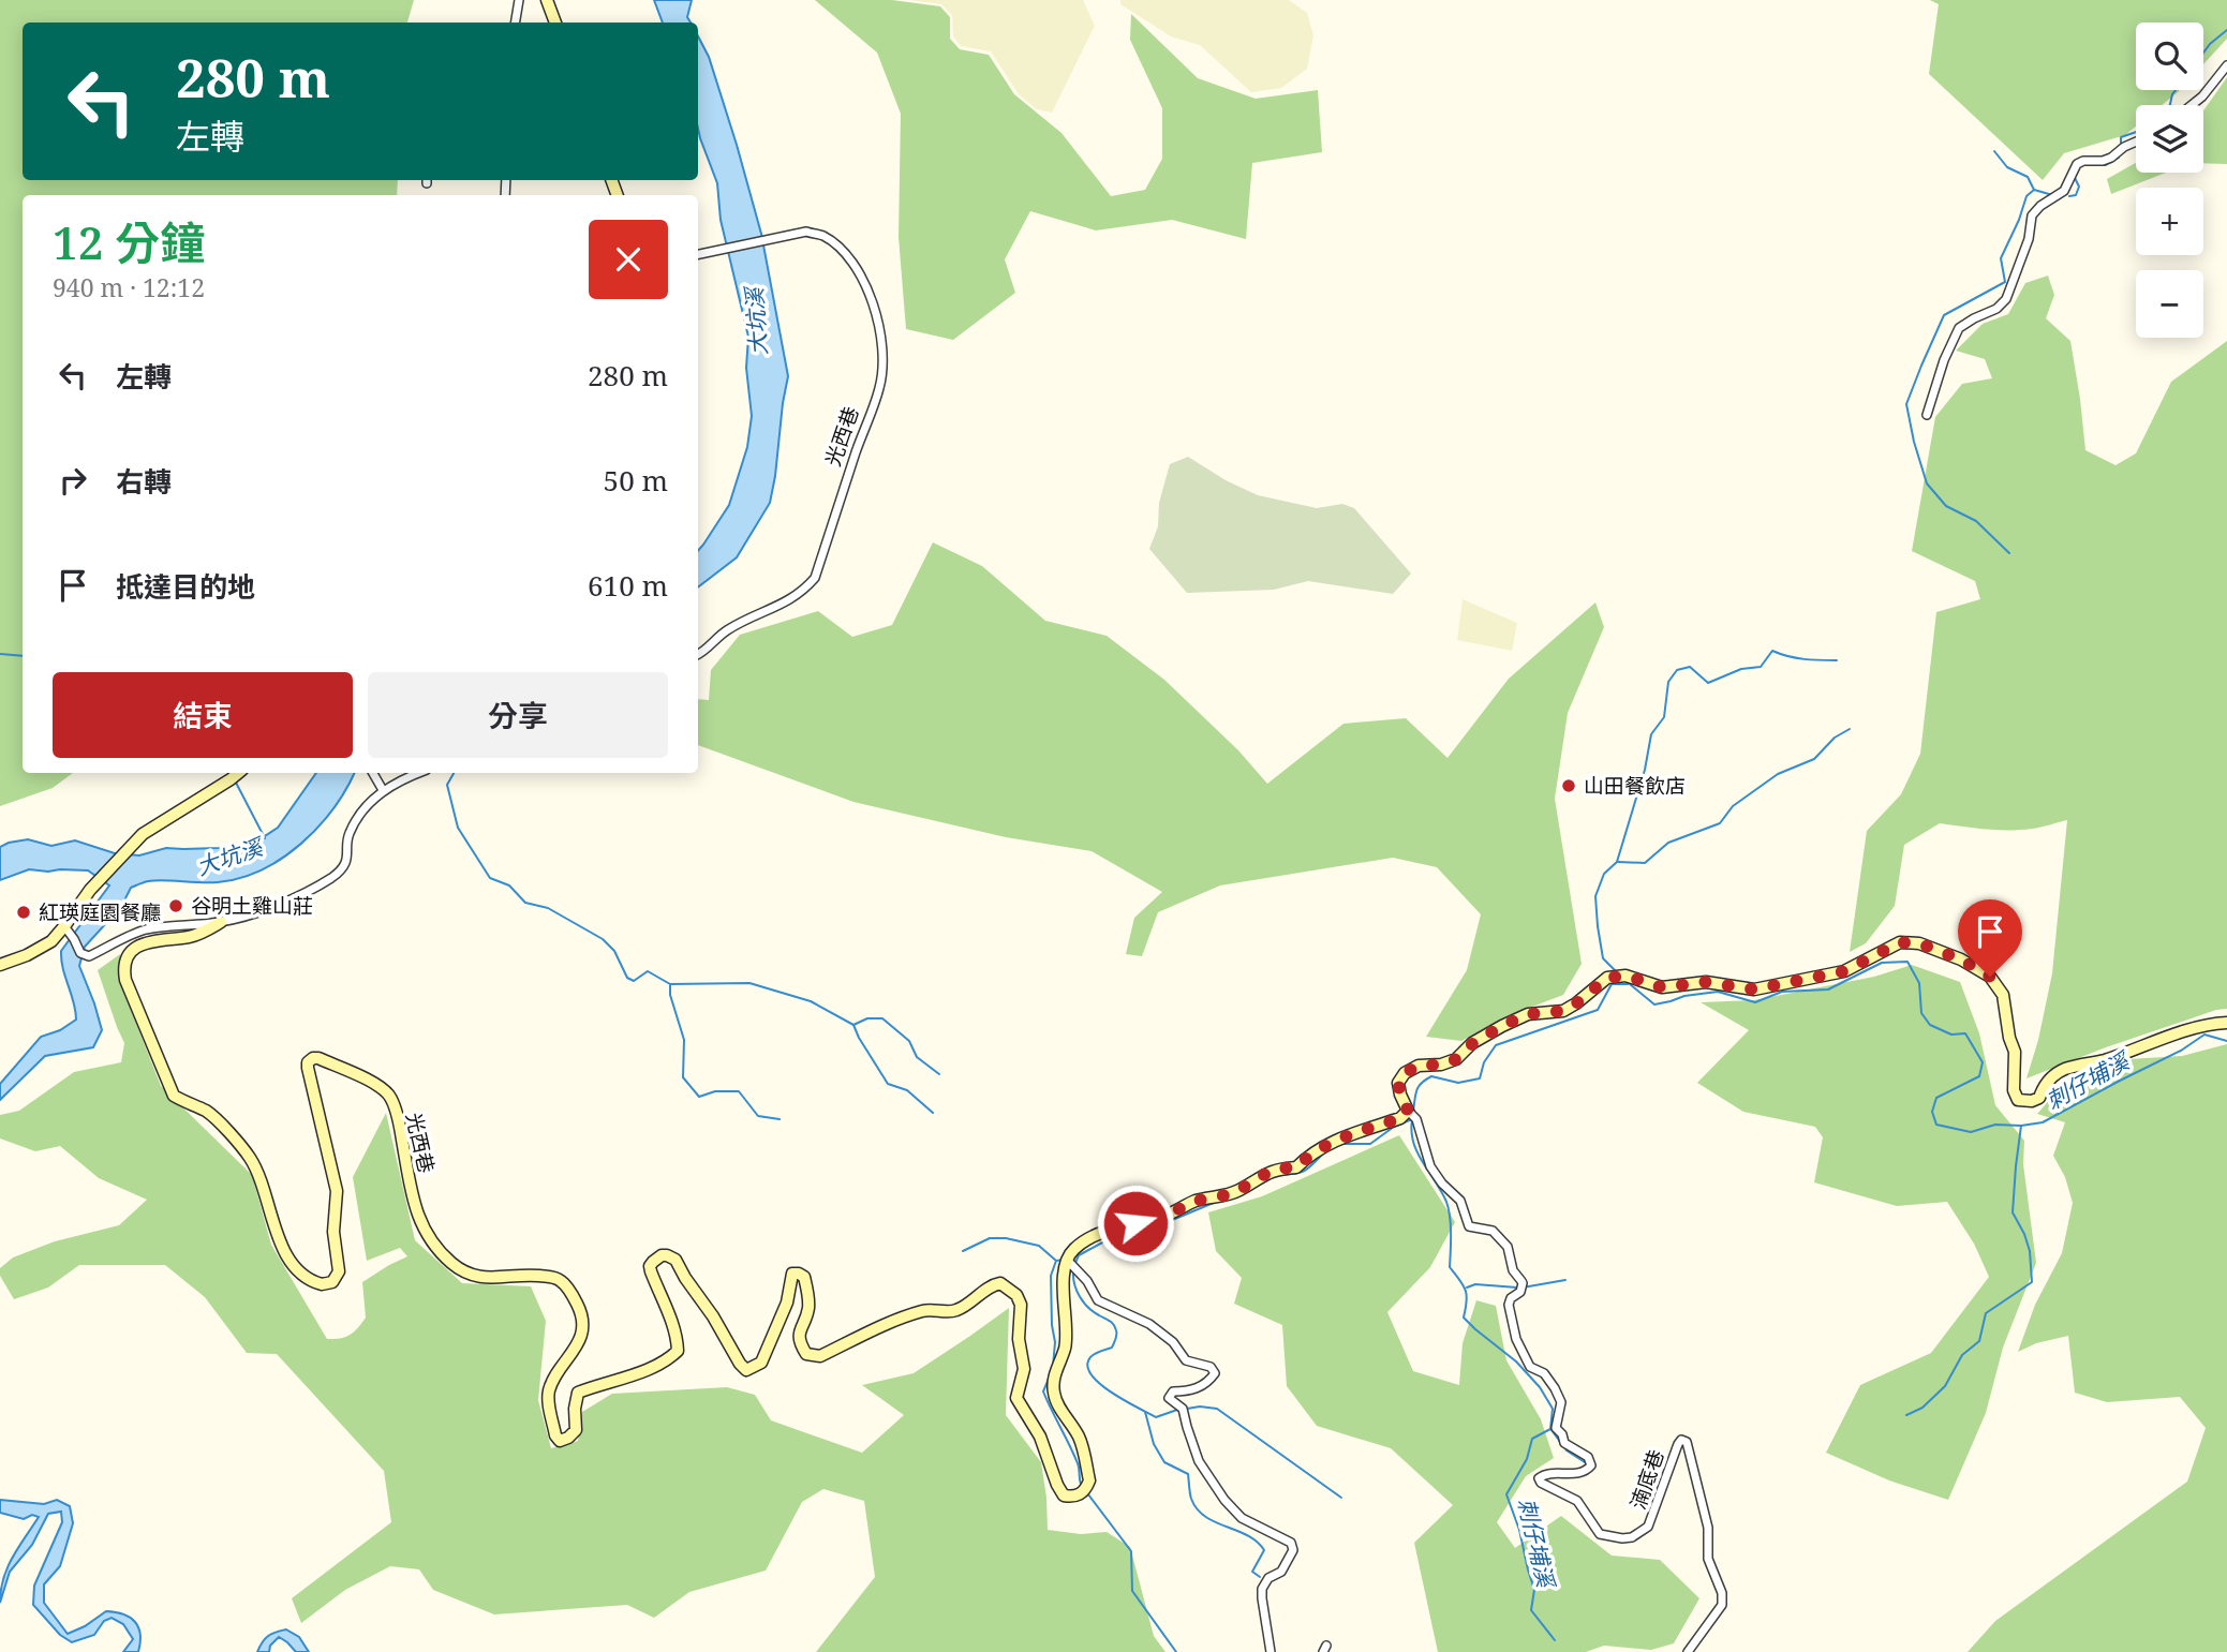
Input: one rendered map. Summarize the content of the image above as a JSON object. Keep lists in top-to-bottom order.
{
  "streets": {
    "street": ["光西巷", "湳底巷"]
  },
  "water": ["大坑溪", "刺仔埔溪"],
  "places": ["山田餐飲店", "谷明土雞山莊", "紅瑛庭園餐廳"],
  "page": {
    "map_buttons": ["+", "−"],
    "turn": ["280 m", "左轉"],
    "heading": ["12 分鐘", "940 m · 12:12"],
    "list": [
      {
        "name": "左轉",
        "value": "280 m"
      },
      {
        "name": "右轉",
        "value": "50 m"
      },
      {
        "name": "抵達目的地",
        "value": "610 m"
      }
    ],
    "buttons": ["結束", "分享"]
  }
}
